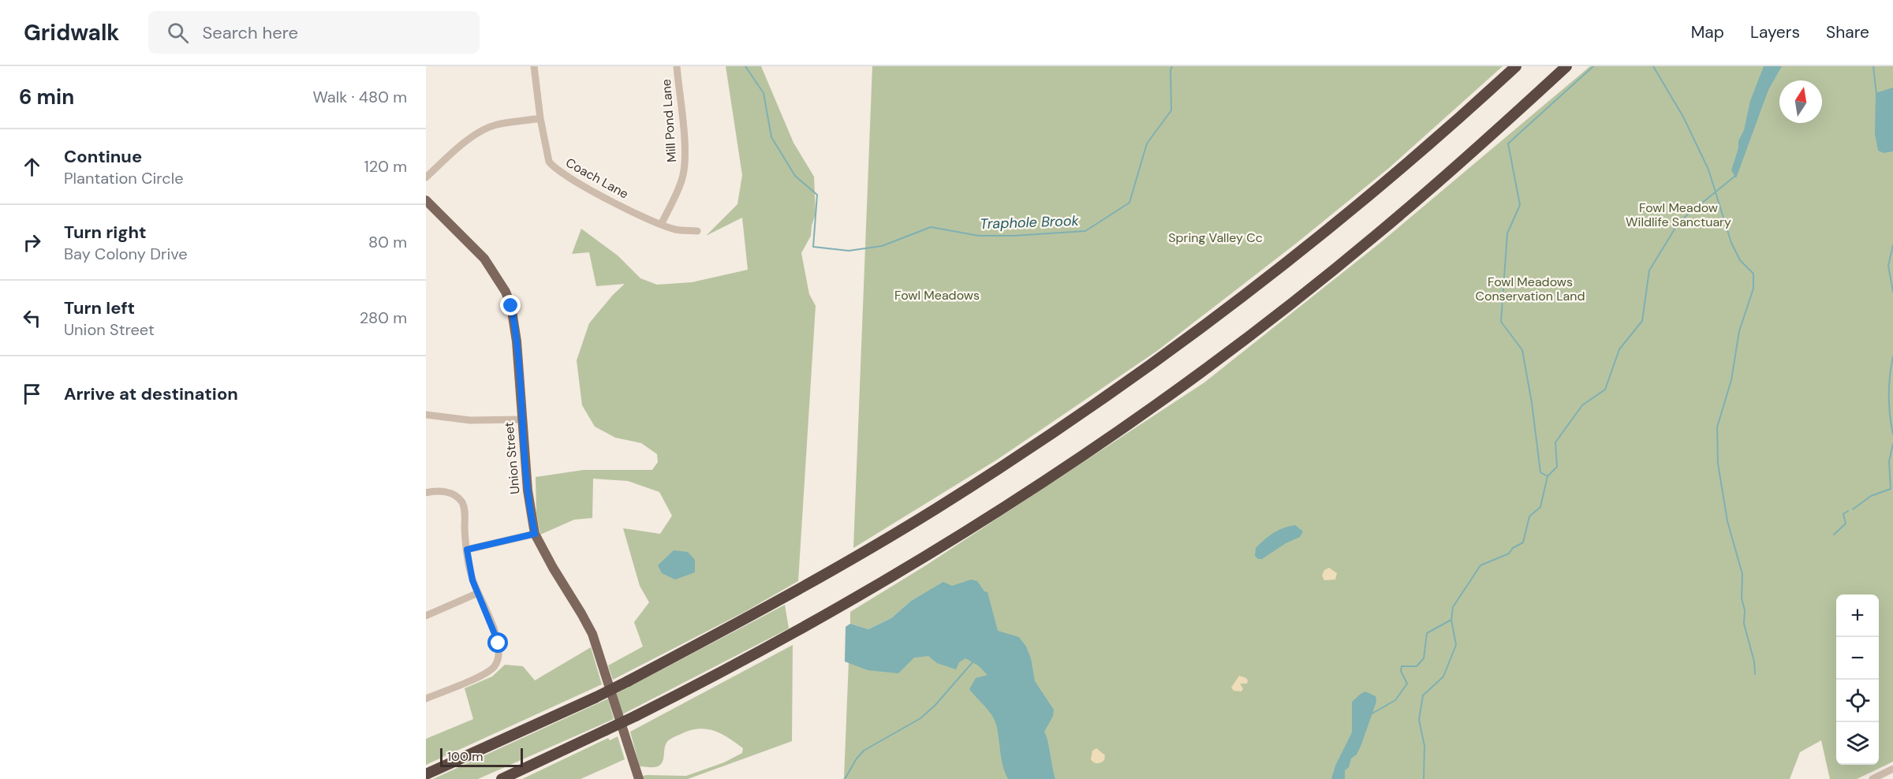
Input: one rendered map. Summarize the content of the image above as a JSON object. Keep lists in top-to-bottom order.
{
  "streets": {
    "main road": ["Union Street"],
    "street": ["Mill Pond Lane", "Coach Lane"]
  },
  "crossings": [
    ["Mill Pond Lane", "Coach Lane"]
  ],
  "water": ["Traphole Brook"],
  "parks": [
    "Fowl Meadow Wildlife Sanctuary",
    "Spring Valley Cc",
    "Fowl Meadows Conservation Land",
    "Fowl Meadows"
  ],
  "scale_bar": "100 m",
  "north": "top",
  "page": {
    "header": "Gridwalk",
    "search": "Search here",
    "nav": ["Map", "Layers", "Share"],
    "heading": ["6 min", "Walk · 480 m"],
    "list": [
      ["Continue", "Plantation Circle", "120 m"],
      ["Turn right", "Bay Colony Drive", "80 m"],
      ["Turn left", "Union Street", "280 m"],
      "Arrive at destination"
    ],
    "map_buttons": ["+", "−"],
    "scale": "100 m"
  }
}
